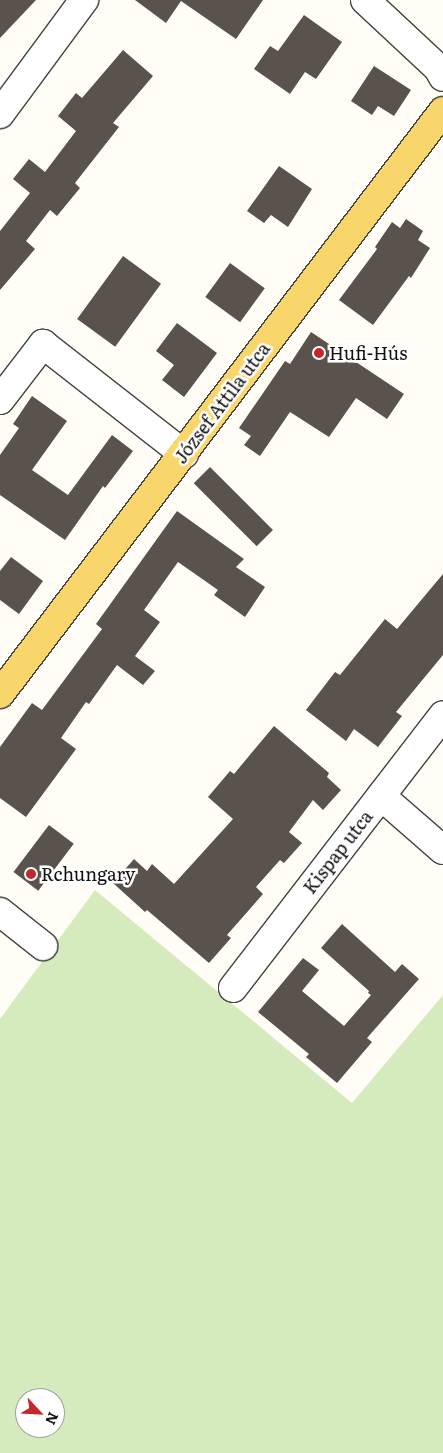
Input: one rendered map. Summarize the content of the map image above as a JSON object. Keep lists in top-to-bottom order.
{
  "streets": {
    "main road": ["József Attila utca"],
    "street": ["Kispap utca"]
  },
  "places": ["Hufi-Hús", "Rchungary"],
  "north": "bottom right"
}
